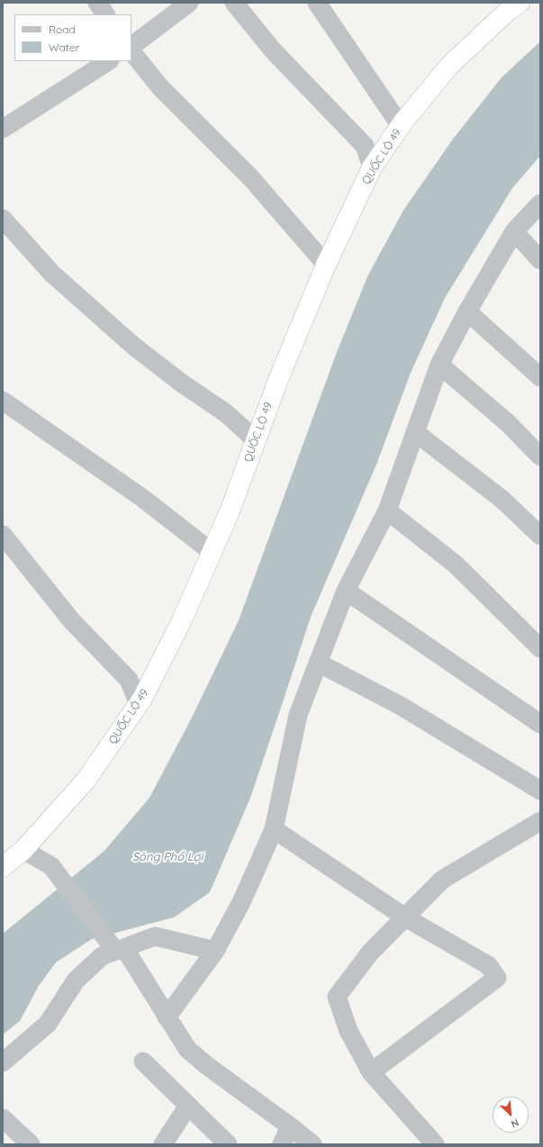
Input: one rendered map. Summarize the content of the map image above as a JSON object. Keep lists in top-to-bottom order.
{
  "streets": {
    "highway": ["QUỐC LỘ 49"]
  },
  "water": ["Sông Phổ Lợi"],
  "legend": ["Road", "Water"],
  "north": "bottom right"
}
